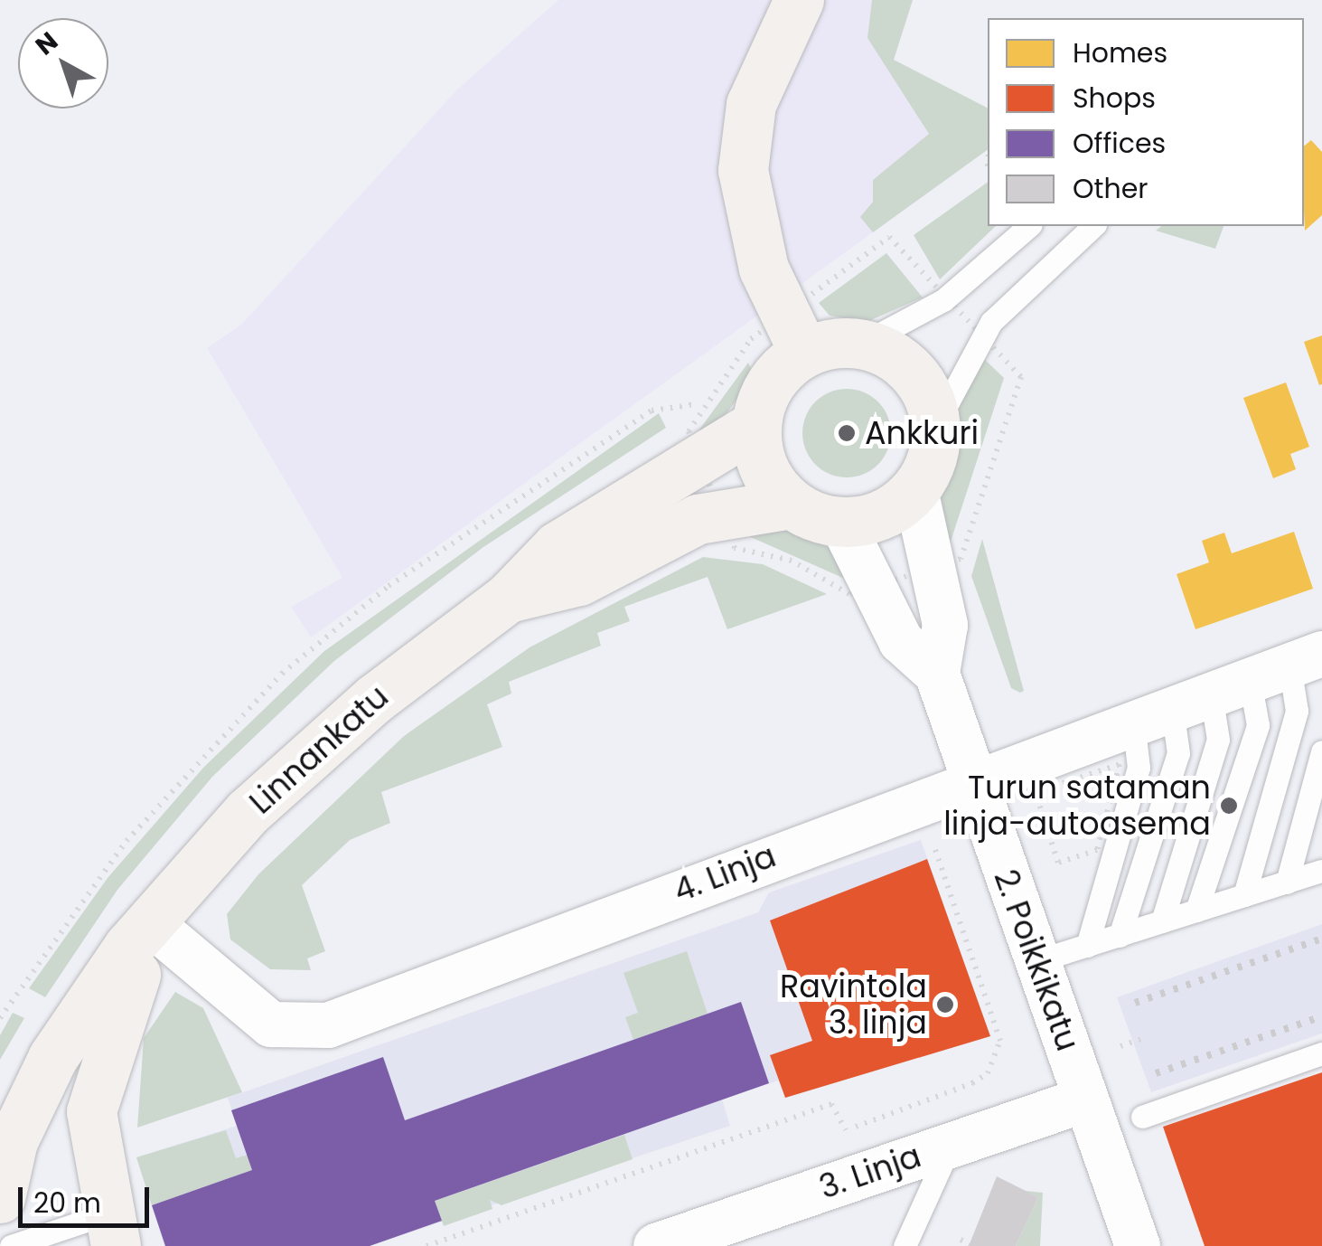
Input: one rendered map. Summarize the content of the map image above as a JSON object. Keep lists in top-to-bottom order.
{
  "streets": {
    "main road": ["Linnankatu"],
    "street": ["4. Linja", "2. Poikkikatu", "3. Linja"]
  },
  "crossings": [
    ["Linnankatu", "4. Linja"],
    ["Linnankatu", "2. Poikkikatu"],
    ["4. Linja", "2. Poikkikatu"],
    ["2. Poikkikatu", "3. Linja"]
  ],
  "places": ["Ankkuri", "Turun sataman linja-autoasema", "Ravintola 3. linja"],
  "legend": [
    "Homes",
    "Shops",
    "Offices",
    "Other"
  ],
  "scale_bar": "20 m",
  "north": "top left"
}
